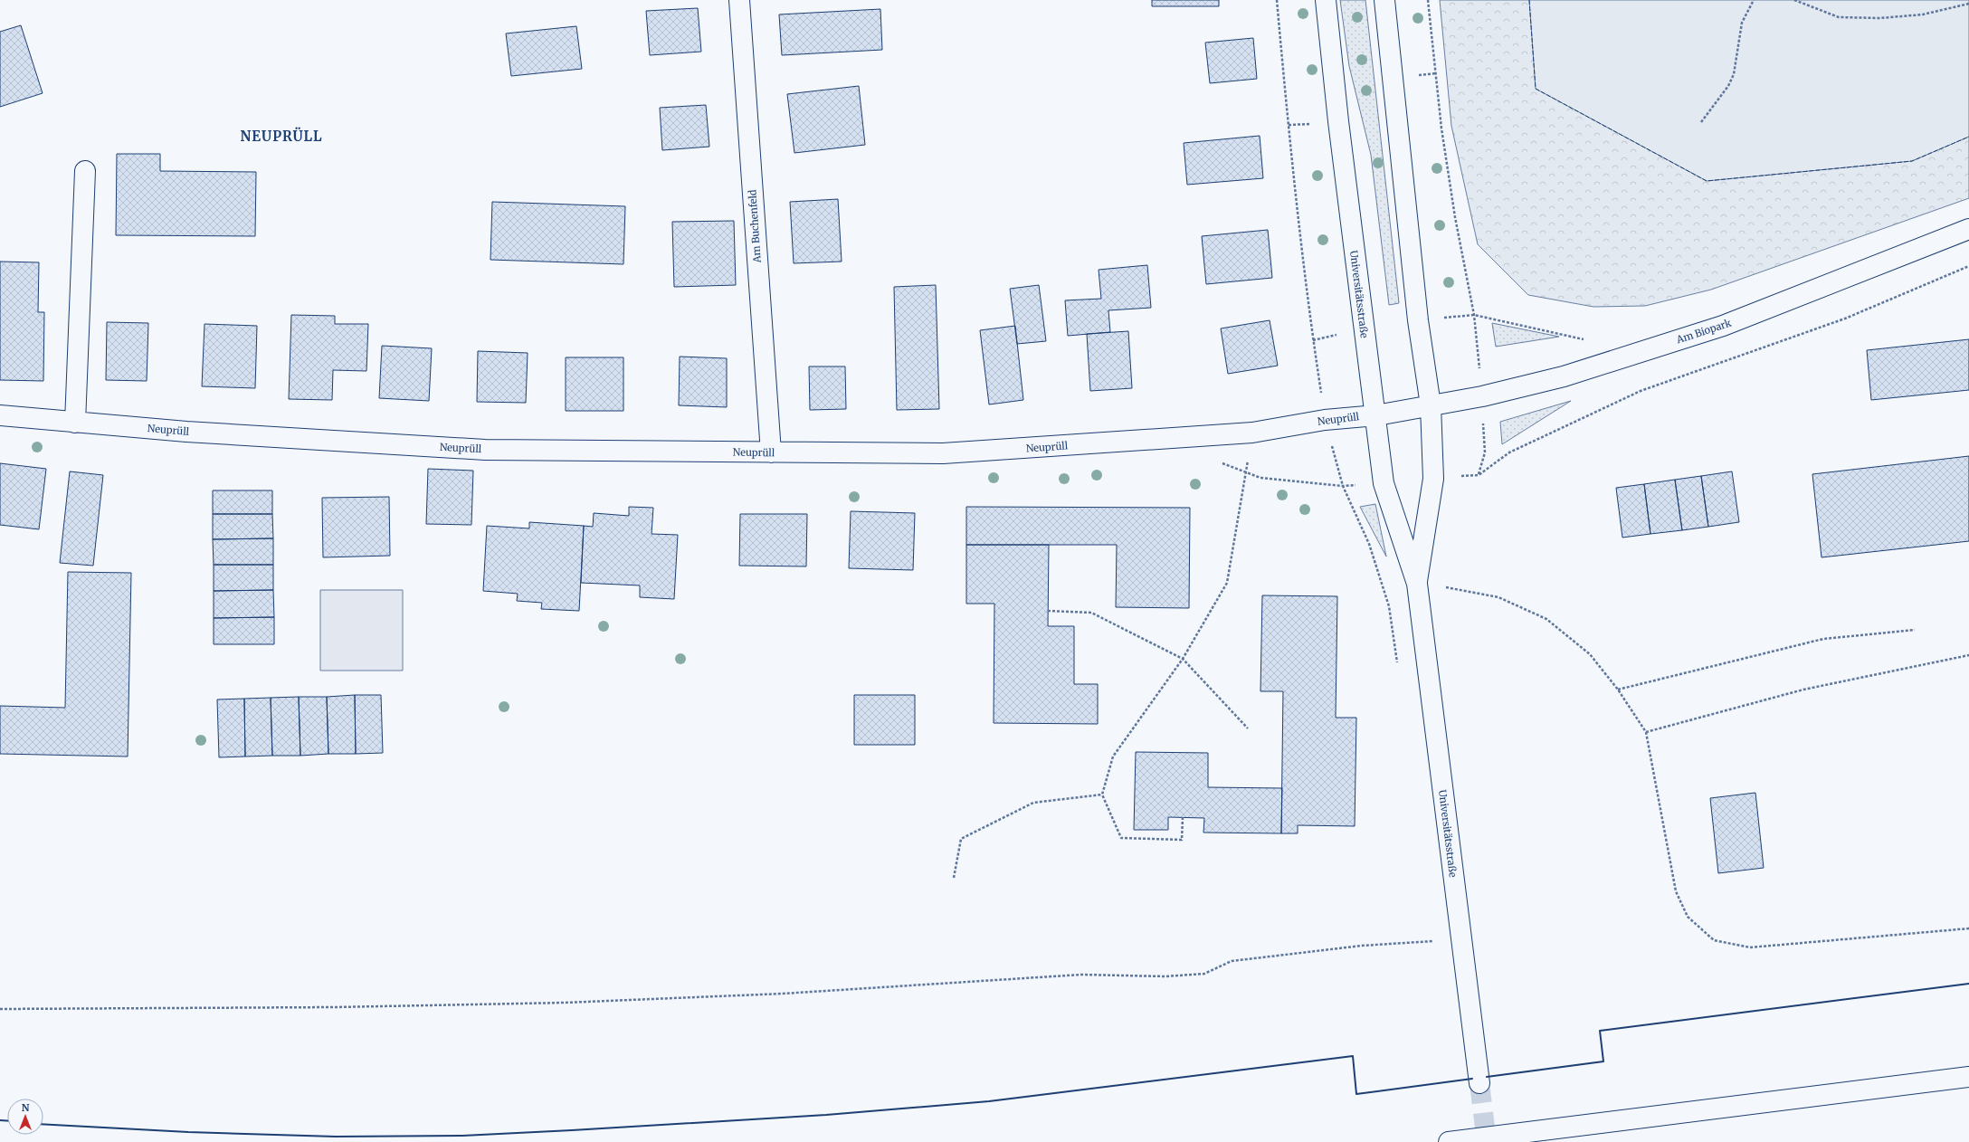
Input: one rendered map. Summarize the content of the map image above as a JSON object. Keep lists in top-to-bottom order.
{
  "streets": {
    "main road": [
      "Am Buchenfeld",
      "Universitätsstraße",
      "Am Biopark",
      "Neuprüll"
    ]
  },
  "crossings": [
    ["Am Buchenfeld", "Neuprüll"],
    ["Universitätsstraße", "Am Biopark"],
    ["Universitätsstraße", "Neuprüll"],
    ["Am Biopark", "Neuprüll"]
  ],
  "districts": ["NEUPRÜLL"],
  "north": "top"
}
